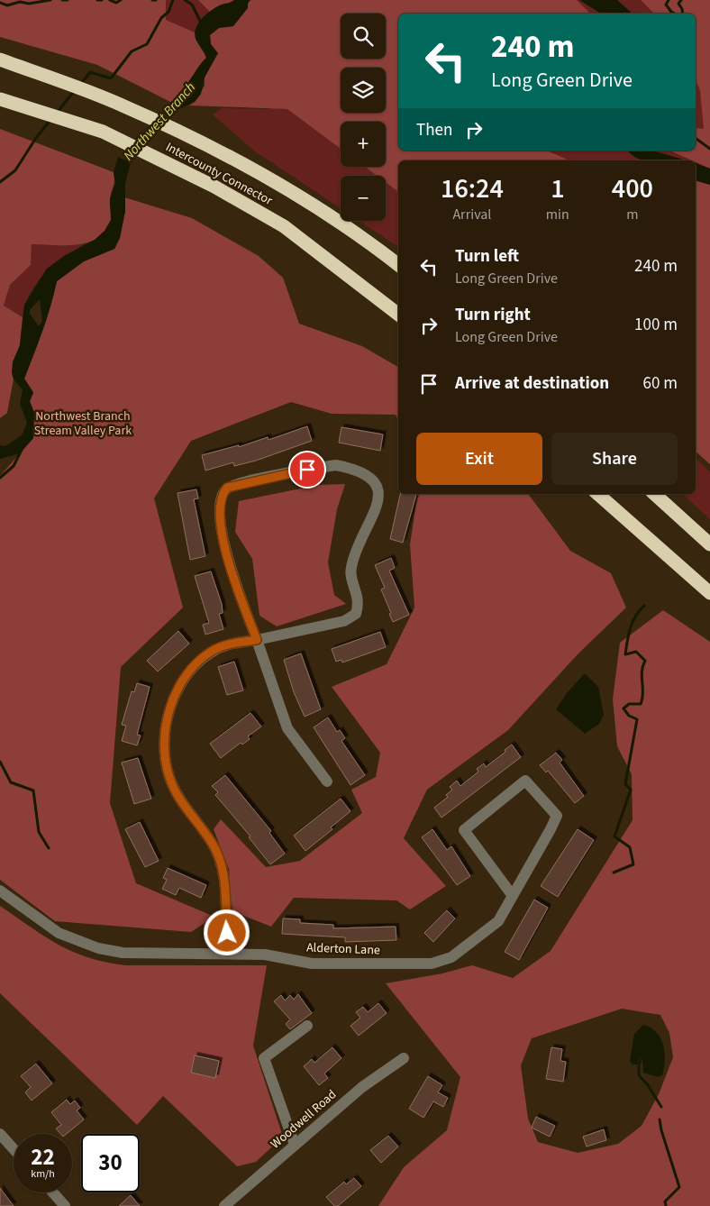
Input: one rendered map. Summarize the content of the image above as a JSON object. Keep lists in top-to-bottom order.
{
  "streets": {
    "highway": ["Intercounty Connector"],
    "street": ["Alderton Lane", "Woodwell Road"]
  },
  "water": ["Northwest Branch"],
  "parks": ["Northwest Branch Stream Valley Park"],
  "page": {
    "map_buttons": ["+", "−"],
    "turn": ["240 m", "Long Green Drive"],
    "then": "Then",
    "eta": [
      "16:24",
      "Arrival",
      "1",
      "min",
      "400",
      "m"
    ],
    "list": [
      {
        "name": "Turn left",
        "note": "Long Green Drive",
        "value": "240 m"
      },
      {
        "name": "Turn right",
        "note": "Long Green Drive",
        "value": "100 m"
      },
      {
        "name": "Arrive at destination",
        "value": "60 m"
      }
    ],
    "buttons": ["Exit", "Share"],
    "speed": "22 km/h",
    "limit": "30"
  }
}
